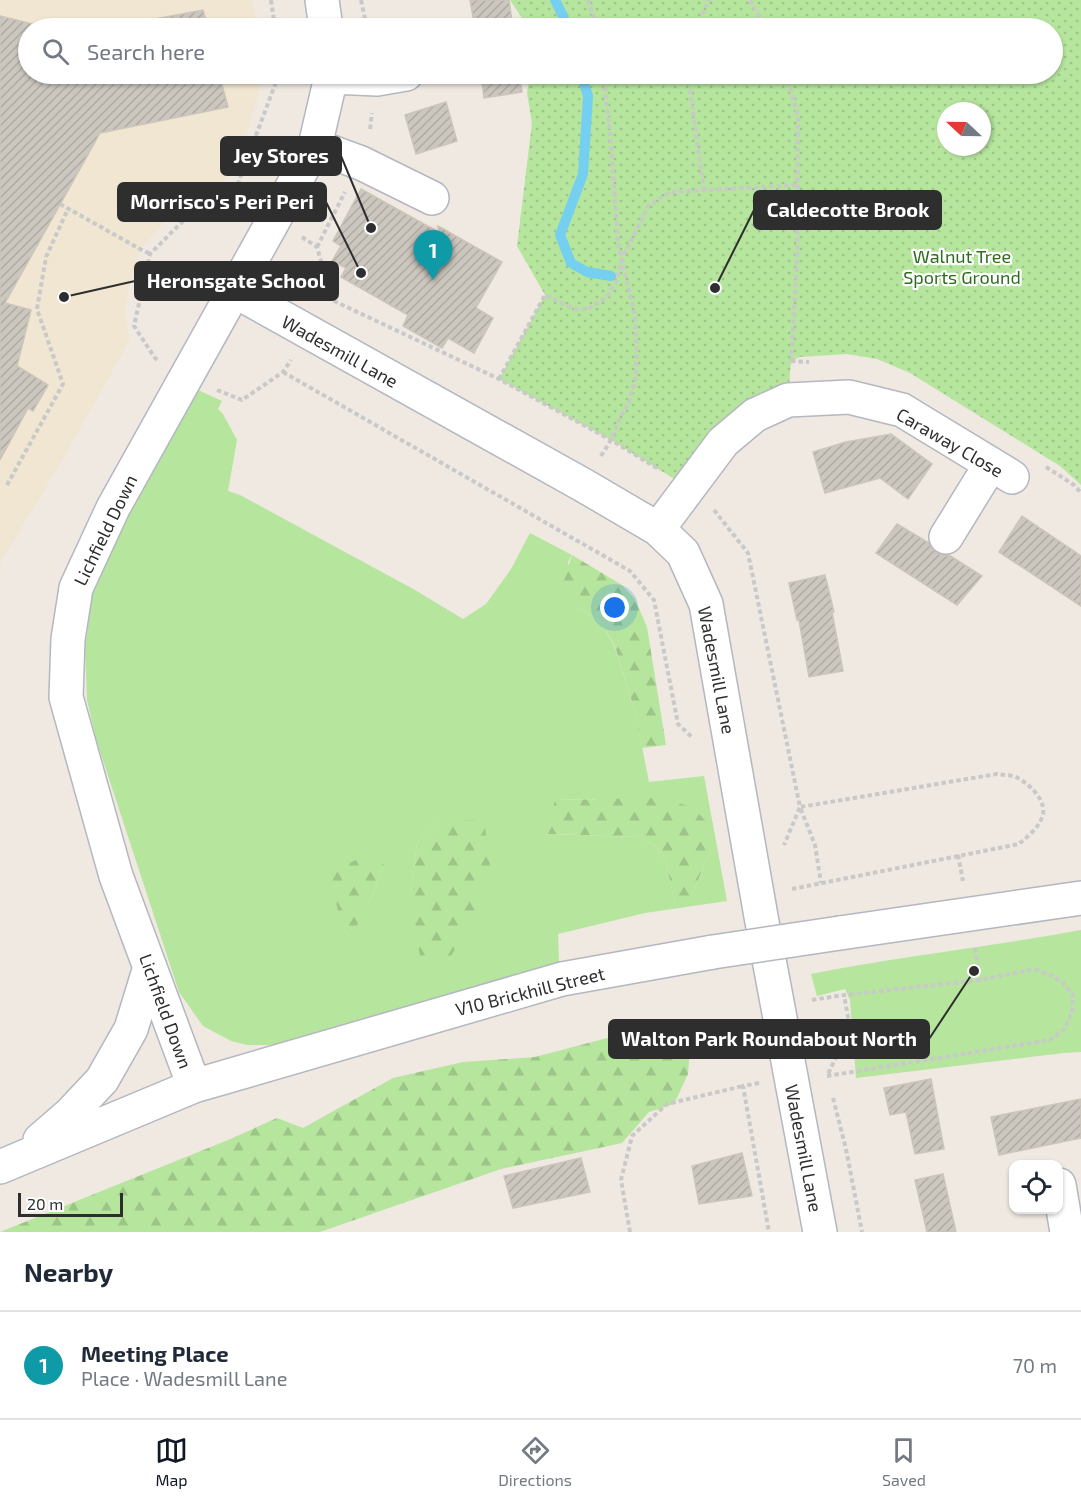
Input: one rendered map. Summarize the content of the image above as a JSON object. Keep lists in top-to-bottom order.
{
  "streets": {
    "street": [
      "Wadesmill Lane",
      "Caraway Close",
      "Lichfield Down",
      "V10 Brickhill Street"
    ]
  },
  "crossings": [
    ["Wadesmill Lane", "Caraway Close"],
    ["Wadesmill Lane", "Lichfield Down"],
    ["Lichfield Down", "V10 Brickhill Street"]
  ],
  "parks": ["Walnut Tree Sports Ground"],
  "places": [
    "Jey Stores",
    "Morrisco's Peri Peri",
    "Caldecotte Brook",
    "Heronsgate School",
    "Walton Park Roundabout North"
  ],
  "scale_bar": "20 m",
  "north": "left",
  "page": {
    "search": "Search here",
    "pins": "1",
    "scale": "20 m",
    "heading": "Nearby",
    "list": [
      {
        "mark": "1",
        "name": "Meeting Place",
        "note": "Place · Wadesmill Lane",
        "value": "70 m"
      }
    ],
    "nav": ["Map", "Directions", "Saved"]
  }
}
